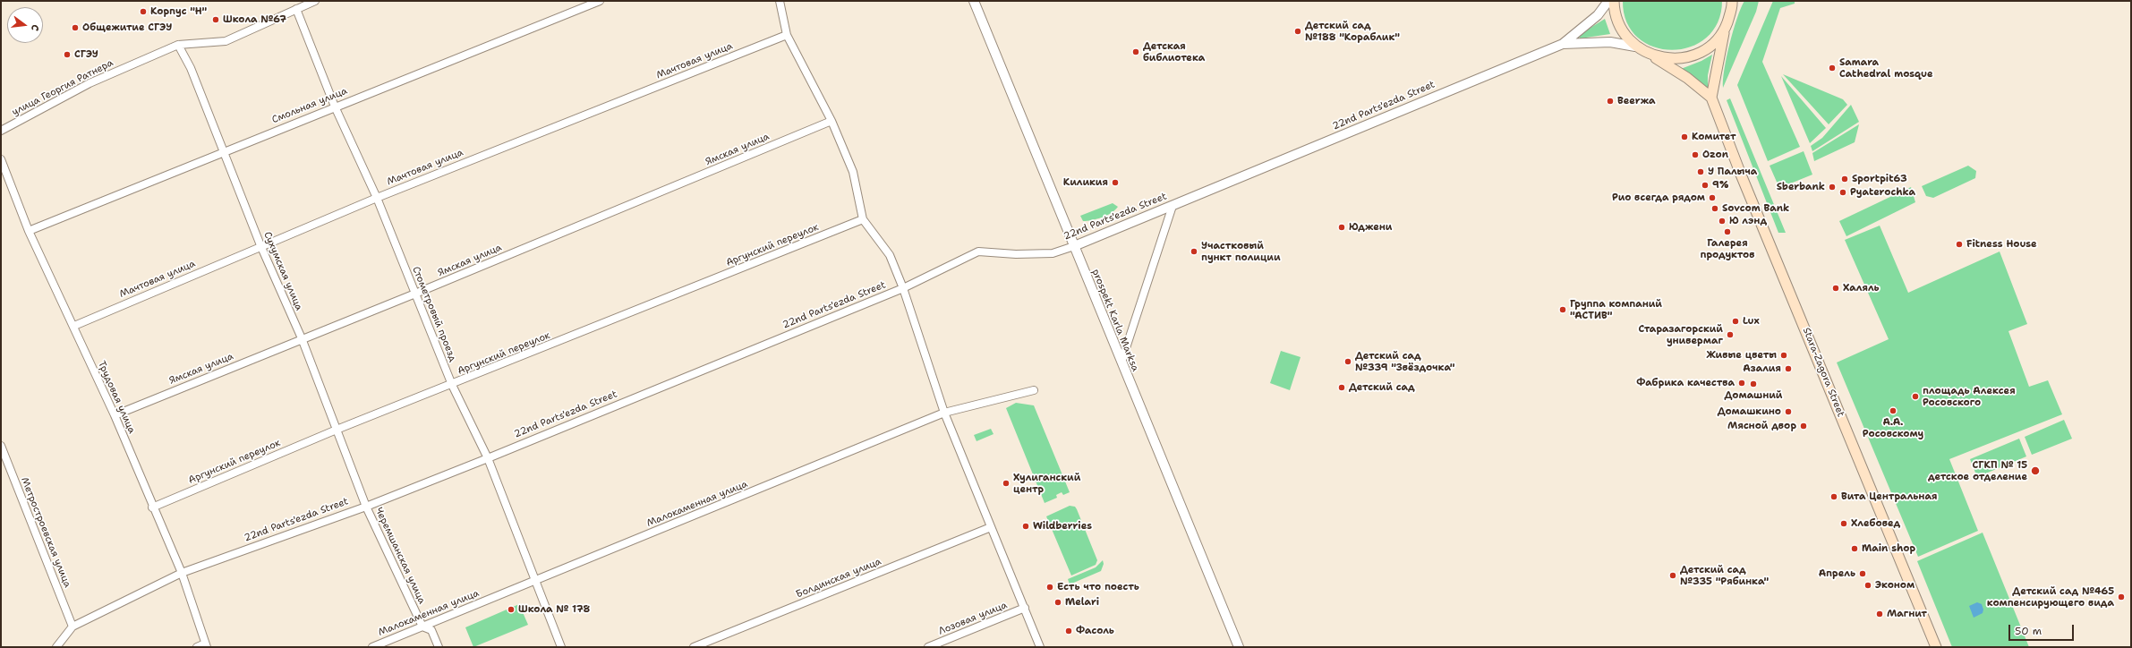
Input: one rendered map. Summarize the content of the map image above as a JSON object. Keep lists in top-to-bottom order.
{
  "streets": {
    "main road": ["Stara-Zagora Street"],
    "street": [
      "Мачтовая улица",
      "улица Георгия Ратнера",
      "Смольная улица",
      "22nd Parts'ezda Street",
      "Ямская улица",
      "Аргунский переулок",
      "Сухумская улица",
      "Стометровый проезд",
      "prospekt Karla Marksa",
      "Трудовая улица",
      "Малокаменная улица",
      "Метростроевская улица",
      "Черемшанская улица",
      "Болдинская улица",
      "Лозовая улица"
    ]
  },
  "crossings": [
    ["Мачтовая улица", "Сухумская улица"],
    ["Мачтовая улица", "Стометровый проезд"],
    ["Мачтовая улица", "Трудовая улица"],
    ["улица Георгия Ратнера", "Сухумская улица"],
    ["улица Георгия Ратнера", "Стометровый проезд"],
    ["Смольная улица", "Сухумская улица"],
    ["Смольная улица", "Стометровый проезд"],
    ["Смольная улица", "Трудовая улица"],
    ["22nd Parts'ezda Street", "Сухумская улица"],
    ["22nd Parts'ezda Street", "Стометровый проезд"],
    ["22nd Parts'ezda Street", "prospekt Karla Marksa"],
    ["22nd Parts'ezda Street", "Трудовая улица"],
    ["22nd Parts'ezda Street", "Метростроевская улица"],
    ["22nd Parts'ezda Street", "Черемшанская улица"],
    ["Ямская улица", "Сухумская улица"],
    ["Ямская улица", "Стометровый проезд"],
    ["Ямская улица", "Трудовая улица"],
    ["Аргунский переулок", "Сухумская улица"],
    ["Аргунский переулок", "Стометровый проезд"],
    ["Аргунский переулок", "Трудовая улица"],
    ["Сухумская улица", "Черемшанская улица"],
    ["Стометровый проезд", "Малокаменная улица"],
    ["Малокаменная улица", "Черемшанская улица"]
  ],
  "places": [
    "Корпус \"Н\"",
    "Школа №67",
    "Общежитие СГЭУ",
    "Детский сад №188 \"Кораблик\"",
    "Детская библиотека",
    "СГЭУ",
    "Samara Cathedral mosque",
    "Beerжа",
    "Комитет",
    "Ozon",
    "У Палыча",
    "Sportpit63",
    "Киликия",
    "9%",
    "Sberbank",
    "Pyaterochka",
    "Рио всегда рядом",
    "Sovcom Bank",
    "Ю лэнд",
    "Юджени",
    "Галерея продуктов",
    "Fitness House",
    "Участковый пункт полиции",
    "Халяль",
    "Группа компаний \"АСТИВ\"",
    "Lux",
    "Старазагорский универмаг",
    "Живые цветы",
    "Детский сад №339 \"Звёздочка\"",
    "Азалия",
    "Фабрика качества",
    "Домашний",
    "Детский сад",
    "площадь Алексея Росовского",
    "А.А. Росовскому",
    "Домашкино",
    "Мясной двор",
    "СГКП № 15 детское отделение",
    "Хулиганский центр",
    "Вита Центральная",
    "Хлебовед",
    "Wildberries",
    "Main shop",
    "Апрель",
    "Детский сад №335 \"Рябинка\"",
    "Эконом",
    "Есть что поесть",
    "Детский сад №465 компенсирующего вида",
    "Melari",
    "Школа № 178",
    "Магнит",
    "Фасоль"
  ],
  "scale_bar": "50 m",
  "north": "right"
}
